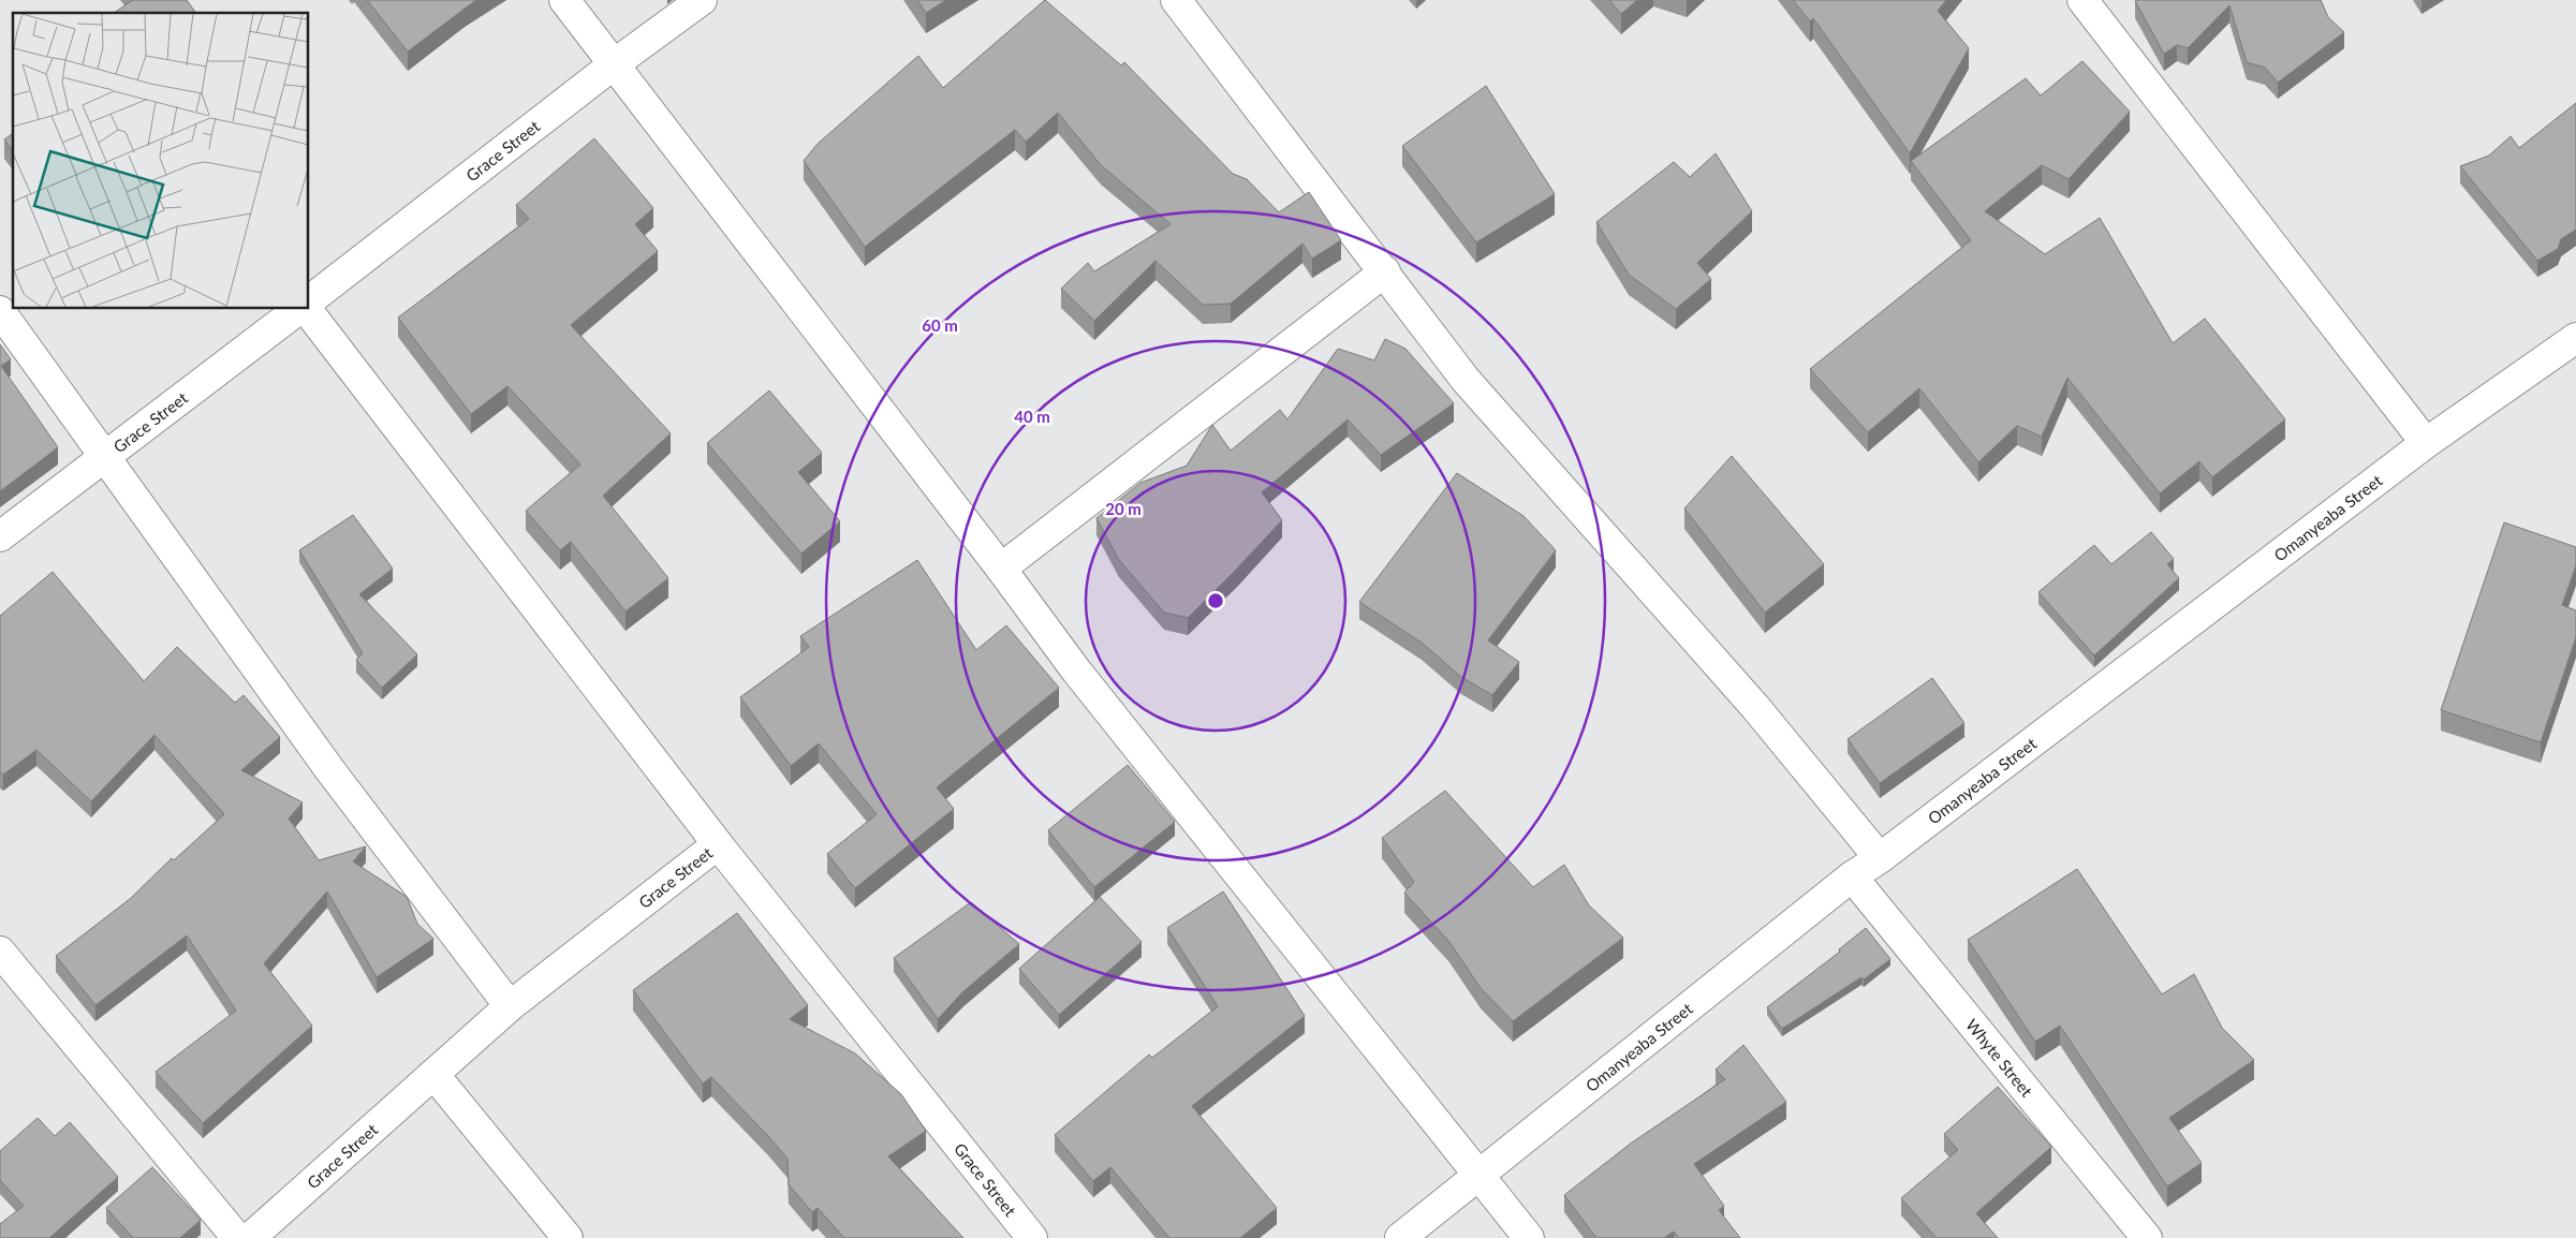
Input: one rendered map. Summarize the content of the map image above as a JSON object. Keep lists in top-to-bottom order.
{
  "streets": {
    "street": ["Grace Street", "Omanyeaba Street", "Whyte Street"]
  },
  "crossings": [
    ["Omanyeaba Street", "Whyte Street"]
  ],
  "rings": ["60 m", "40 m", "20 m"]
}
